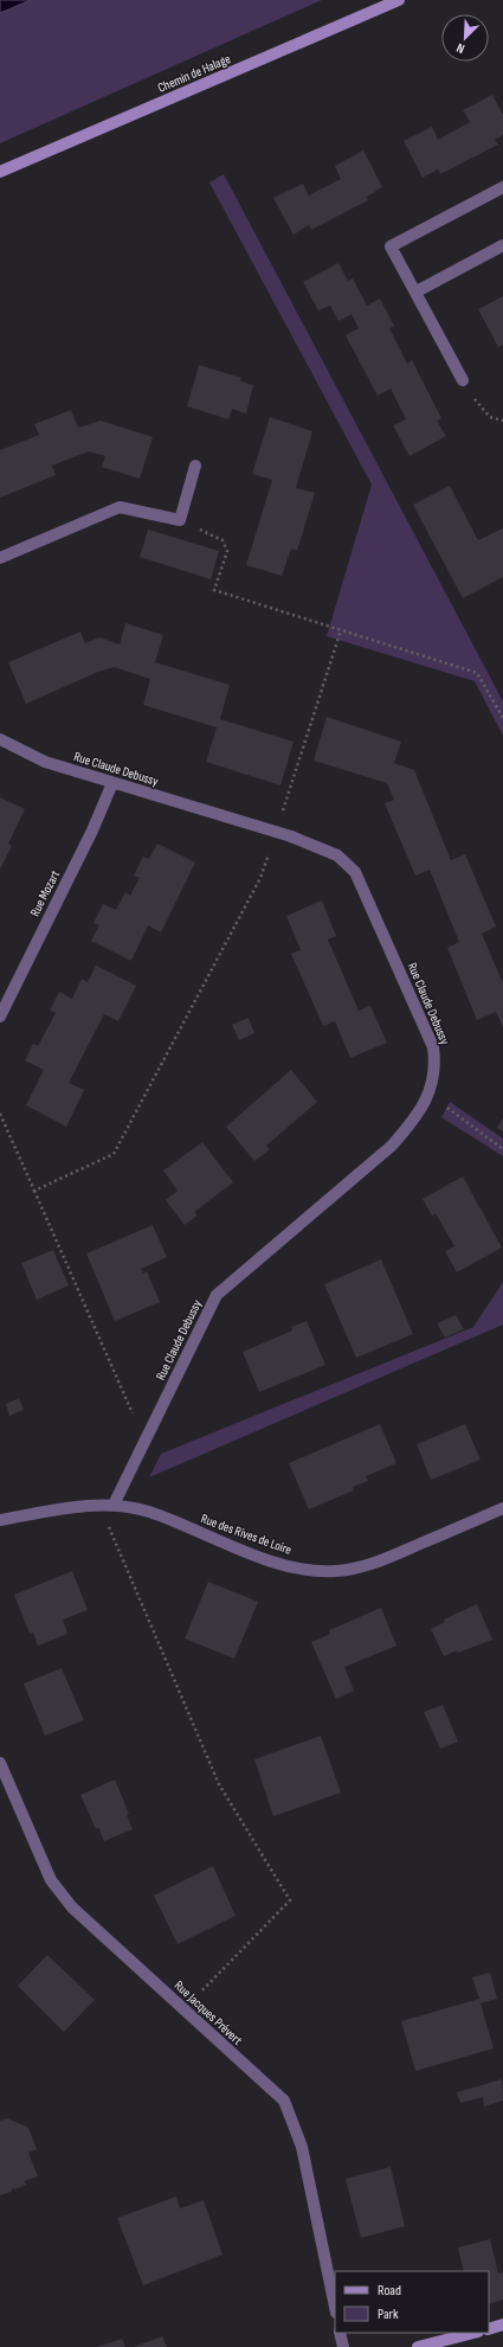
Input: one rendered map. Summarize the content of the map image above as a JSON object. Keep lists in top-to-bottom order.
{
  "streets": {
    "main road": ["Chemin de Halage"],
    "street": [
      "Rue Claude Debussy",
      "Rue Mozart",
      "Rue des Rives de Loire",
      "Rue Jacques Prévert"
    ]
  },
  "crossings": [
    ["Rue Claude Debussy", "Rue Mozart"],
    ["Rue Claude Debussy", "Rue des Rives de Loire"]
  ],
  "legend": ["Road", "Park"],
  "north": "bottom left"
}
